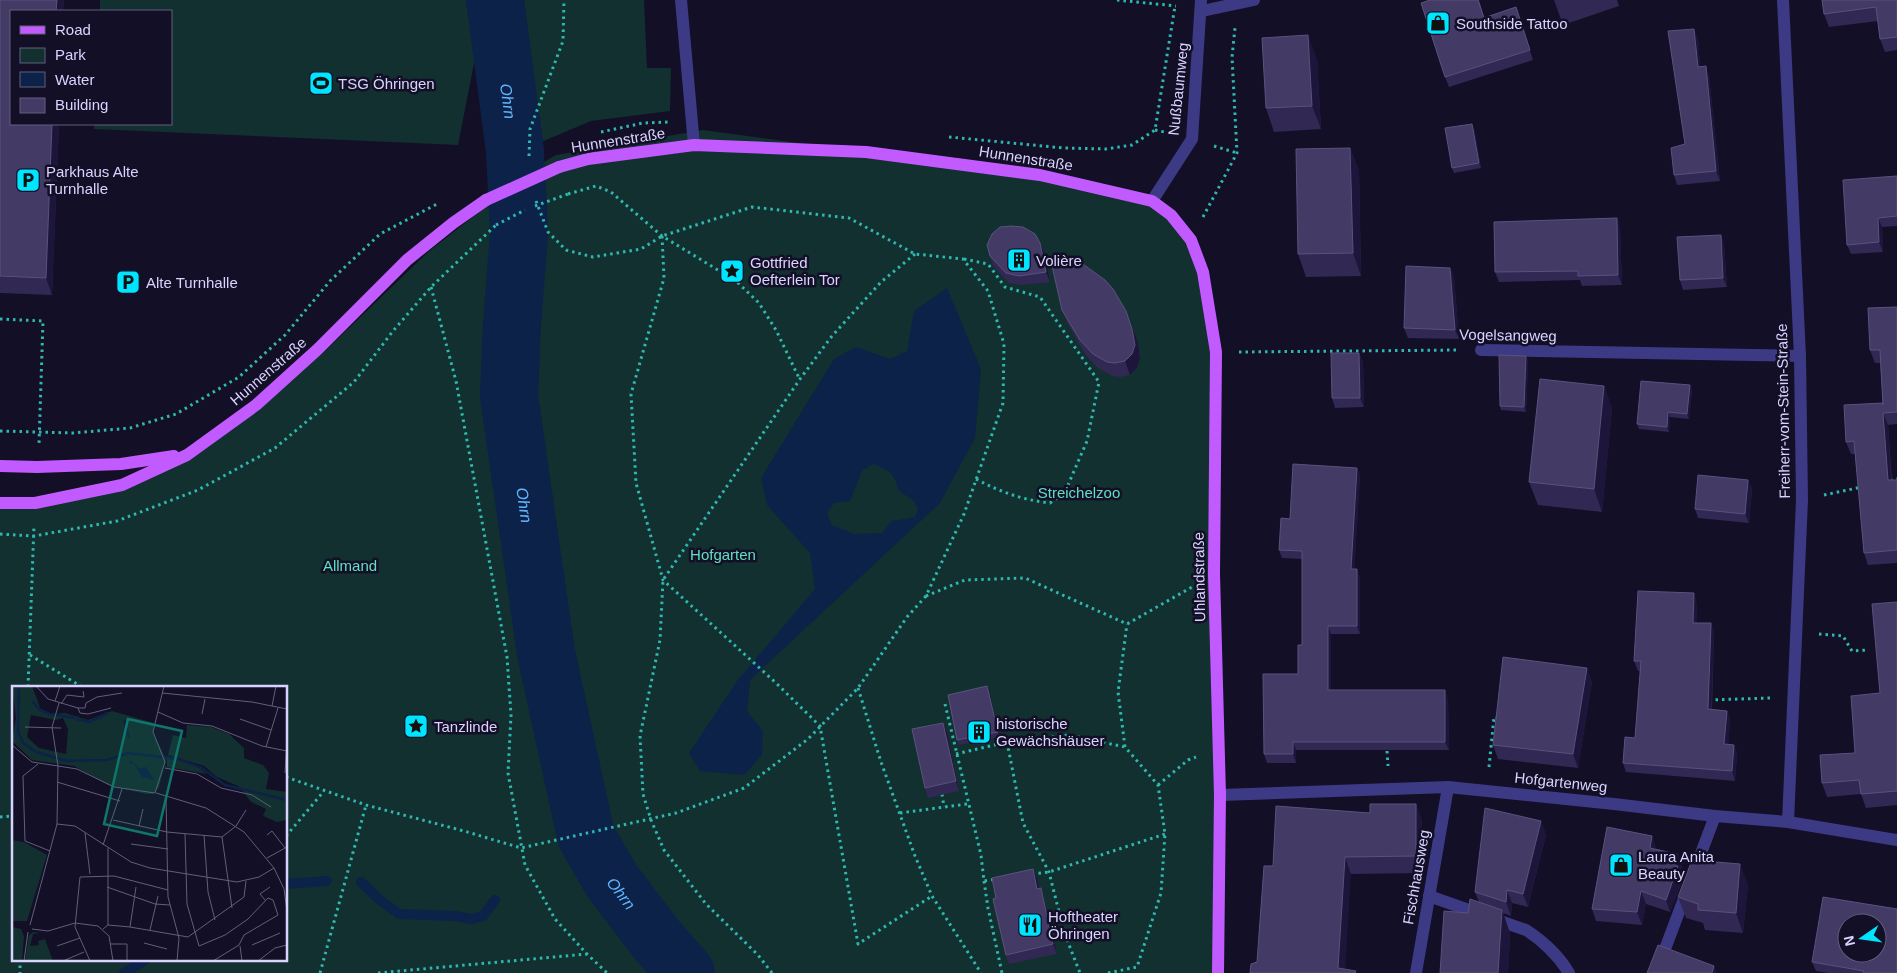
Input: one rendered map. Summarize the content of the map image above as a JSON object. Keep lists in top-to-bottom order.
{
  "streets": {
    "main road": ["Hunnenstraße", "Uhlandstraße"],
    "street": [
      "Nußbaumweg",
      "Vogelsangweg",
      "Freiherr-vom-Stein-Straße",
      "Hofgartenweg",
      "Fischhausweg"
    ]
  },
  "crossings": [
    ["Nußbaumweg", "Hunnenstraße"],
    ["Nußbaumweg", "Uhlandstraße"],
    ["Hunnenstraße", "Uhlandstraße"],
    ["Vogelsangweg", "Freiherr-vom-Stein-Straße"],
    ["Vogelsangweg", "Uhlandstraße"],
    ["Freiherr-vom-Stein-Straße", "Hofgartenweg"],
    ["Uhlandstraße", "Hofgartenweg"],
    ["Hofgartenweg", "Fischhausweg"]
  ],
  "water": ["Ohrn"],
  "parks": ["Streichelzoo", "Hofgarten", "Allmand"],
  "places": {
    "shop": ["Southside Tattoo", "Laura Anita Beauty"],
    "sports": ["TSG Öhringen"],
    "parking": ["Parkhaus Alte Turnhalle", "Alte Turnhalle"],
    "building": ["Volière", "historische Gewächshäuser"],
    "place": ["Gottfried Oefterlein Tor", "Tanzlinde"],
    "restaurant": ["Hoftheater Öhringen"]
  },
  "legend": [
    "Road",
    "Park",
    "Water",
    "Building"
  ],
  "north": "left"
}
